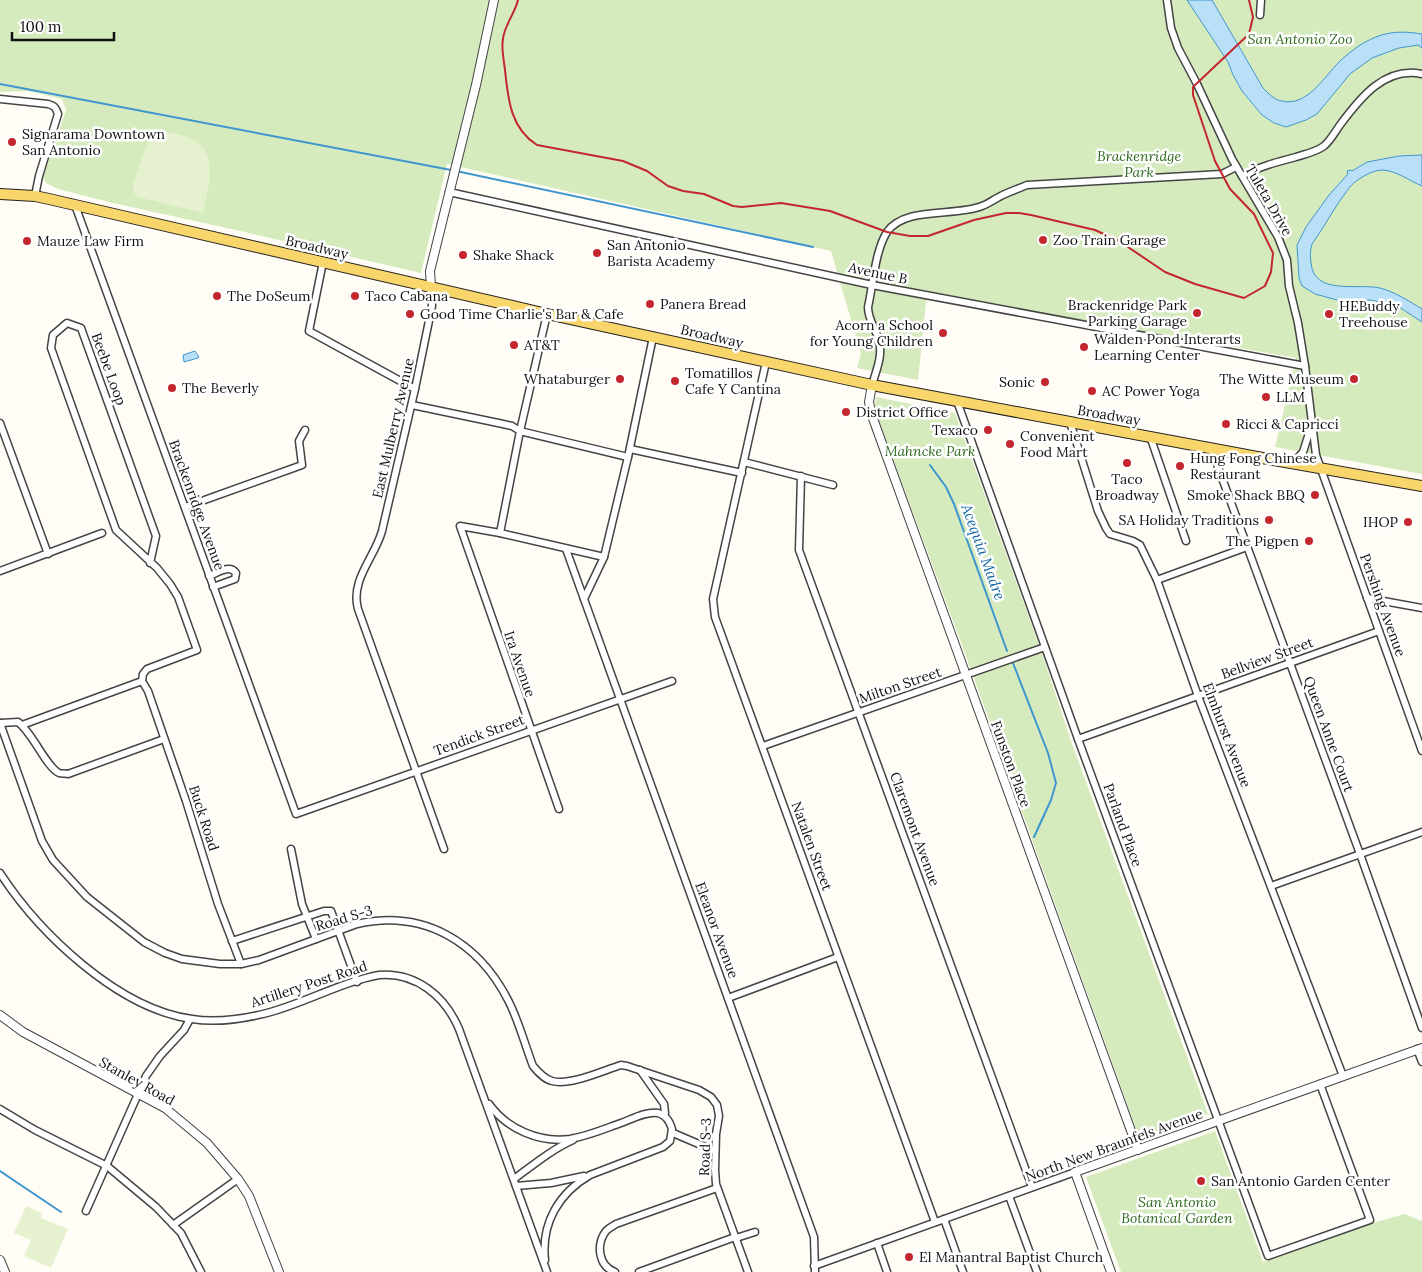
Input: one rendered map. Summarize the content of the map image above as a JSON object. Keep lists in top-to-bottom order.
{
  "streets": {
    "main road": ["Broadway"],
    "street": [
      "Tuleta Drive",
      "Avenue B",
      "Beebe Loop",
      "East Mulberry Avenue",
      "Brackenridge Avenue",
      "Pershing Avenue",
      "Bellview Street",
      "Ira Avenue",
      "Milton Street",
      "Queen Anne Court",
      "Tendick Street",
      "Elmhurst Avenue",
      "Funston Place",
      "Buck Road",
      "Parland Place",
      "Claremont Avenue",
      "Natalen Street",
      "Road S-3",
      "Eleanor Avenue",
      "Artillery Post Road",
      "Stanley Road",
      "North New Braunfels Avenue"
    ]
  },
  "crossings": [
    ["Tuleta Drive", "Broadway"],
    ["Tuleta Drive", "Avenue B"],
    ["Tuleta Drive", "Pershing Avenue"],
    ["Broadway", "East Mulberry Avenue"],
    ["Broadway", "Brackenridge Avenue"],
    ["Broadway", "Pershing Avenue"],
    ["Broadway", "Queen Anne Court"],
    ["Broadway", "Elmhurst Avenue"],
    ["Broadway", "Funston Place"],
    ["Broadway", "Parland Place"],
    ["Avenue B", "East Mulberry Avenue"],
    ["East Mulberry Avenue", "Tendick Street"],
    ["Brackenridge Avenue", "Tendick Street"],
    ["Pershing Avenue", "Bellview Street"],
    ["Bellview Street", "Queen Anne Court"],
    ["Bellview Street", "Elmhurst Avenue"],
    ["Bellview Street", "Parland Place"],
    ["Ira Avenue", "Tendick Street"],
    ["Milton Street", "Funston Place"],
    ["Milton Street", "Parland Place"],
    ["Milton Street", "Claremont Avenue"],
    ["Milton Street", "Natalen Street"],
    ["Tendick Street", "Eleanor Avenue"],
    ["Elmhurst Avenue", "North New Braunfels Avenue"],
    ["Funston Place", "North New Braunfels Avenue"],
    ["Buck Road", "Road S-3"],
    ["Parland Place", "North New Braunfels Avenue"],
    ["Claremont Avenue", "North New Braunfels Avenue"],
    ["Natalen Street", "North New Braunfels Avenue"],
    ["Eleanor Avenue", "North New Braunfels Avenue"]
  ],
  "water": ["Acequia Madre"],
  "parks": [
    "San Antonio Zoo",
    "Brackenridge Park",
    "Mahncke Park",
    "San Antonio Botanical Garden"
  ],
  "places": [
    "Signarama Downtown San Antonio",
    "Zoo Train Garage",
    "Mauze Law Firm",
    "San Antonio Barista Academy",
    "Shake Shack",
    "The DoSeum",
    "Taco Cabana",
    "Panera Bread",
    "Brackenridge Park Parking Garage",
    "Good Time Charlie's Bar & Cafe",
    "HEBuddy Treehouse",
    "Acorn a School for Young Children",
    "AT&T",
    "Walden Pond Interarts Learning Center",
    "Whataburger",
    "The Witte Museum",
    "Tomatillos Cafe Y Cantina",
    "Sonic",
    "The Beverly",
    "AC Power Yoga",
    "LLM",
    "District Office",
    "Ricci & Capricci",
    "Texaco",
    "Convenient Food Mart",
    "Taco Broadway",
    "Hung Fong Chinese Restaurant",
    "Smoke Shack BBQ",
    "SA Holiday Traditions",
    "IHOP",
    "The Pigpen",
    "San Antonio Garden Center",
    "El Manantral Baptist Church"
  ],
  "scale_bar": "100 m"
}
